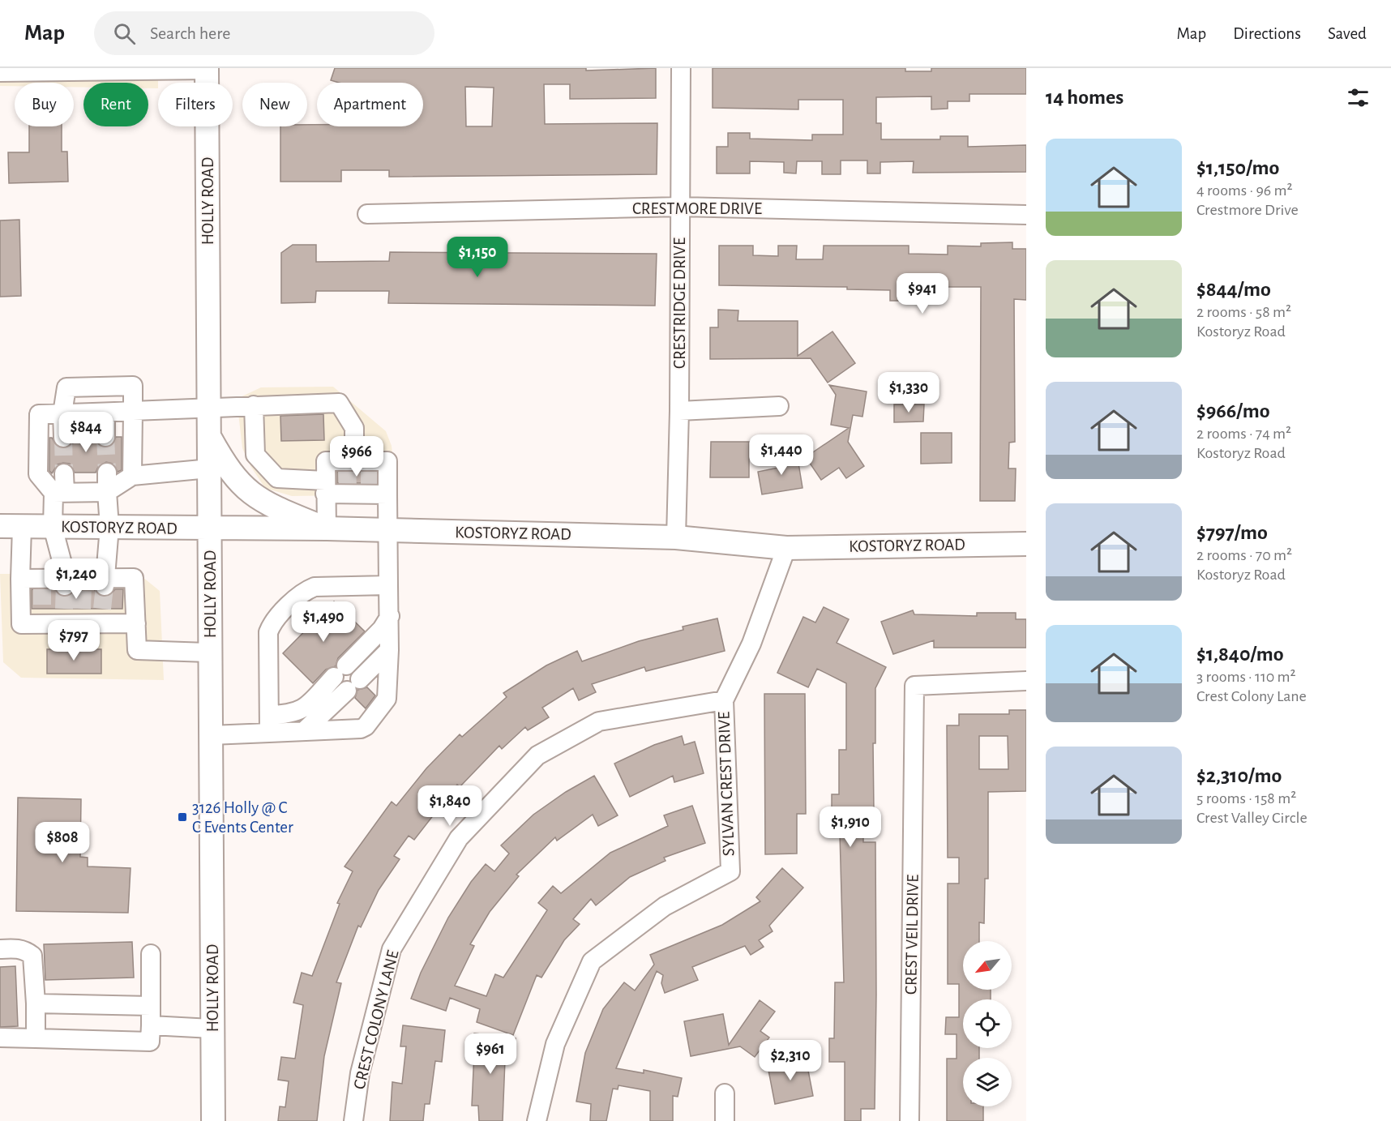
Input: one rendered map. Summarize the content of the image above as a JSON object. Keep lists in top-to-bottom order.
{
  "streets": {
    "main road": ["HOLLY ROAD", "KOSTORYZ ROAD"],
    "street": [
      "CRESTMORE DRIVE",
      "CRESTRIDGE DRIVE",
      "SYLVAN CREST DRIVE",
      "CREST VEIL DRIVE",
      "CREST COLONY LANE"
    ]
  },
  "crossings": [
    ["HOLLY ROAD", "KOSTORYZ ROAD"],
    ["CRESTMORE DRIVE", "CRESTRIDGE DRIVE"],
    ["CRESTRIDGE DRIVE", "KOSTORYZ ROAD"],
    ["KOSTORYZ ROAD", "SYLVAN CREST DRIVE"],
    ["SYLVAN CREST DRIVE", "CREST COLONY LANE"]
  ],
  "places": {
    "transit": ["3126 Holly @ C C Events Center"]
  },
  "north": "bottom left",
  "page": {
    "header": "Map",
    "search": "Search here",
    "nav": ["Map", "Directions", "Saved"],
    "heading": "14 homes",
    "chip": [
      "Buy",
      "Rent",
      "Filters",
      "New",
      "Apartment"
    ],
    "list": [
      {
        "name": "$1,150/mo",
        "note": "4 rooms · 96 m² · Crestmore Drive"
      },
      {
        "name": "$844/mo",
        "note": "2 rooms · 58 m² · Kostoryz Road"
      },
      {
        "name": "$966/mo",
        "note": "2 rooms · 74 m² · Kostoryz Road"
      },
      {
        "name": "$797/mo",
        "note": "2 rooms · 70 m² · Kostoryz Road"
      },
      {
        "name": "$1,840/mo",
        "note": "3 rooms · 110 m² · Crest Colony Lane"
      },
      {
        "name": "$2,310/mo",
        "note": "5 rooms · 158 m² · Crest Valley Circle"
      }
    ],
    "price": [
      "$1,150",
      "$941",
      "$1,330",
      "$844",
      "$1,440",
      "$966",
      "$1,240",
      "$1,490",
      "$797",
      "$1,840",
      "$1,910",
      "$808",
      "$961",
      "$2,310"
    ]
  }
}
